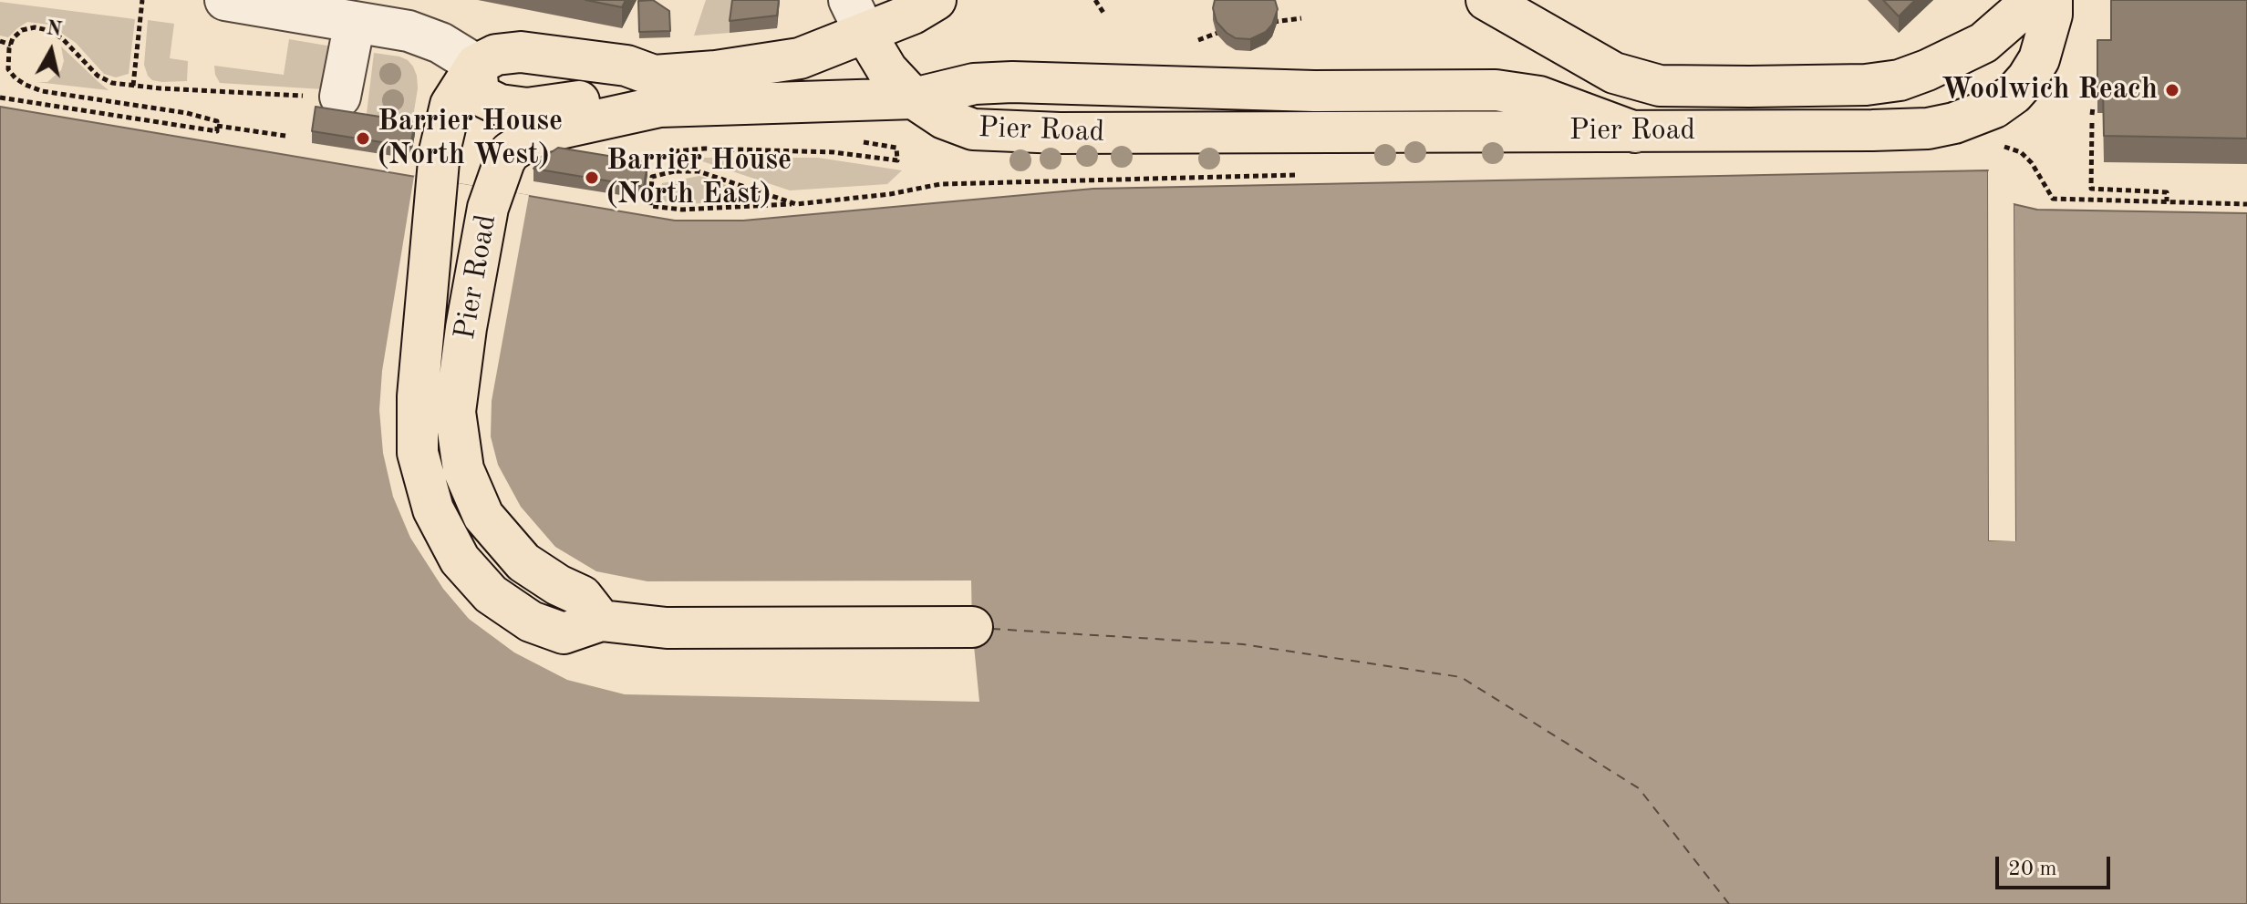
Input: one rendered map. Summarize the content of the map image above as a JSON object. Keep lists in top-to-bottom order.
{
  "streets": {
    "highway": ["Pier Road"]
  },
  "places": ["Woolwich Reach", "Barrier House (North West)", "Barrier House (North East)"],
  "scale_bar": "20 m",
  "north": "top"
}
